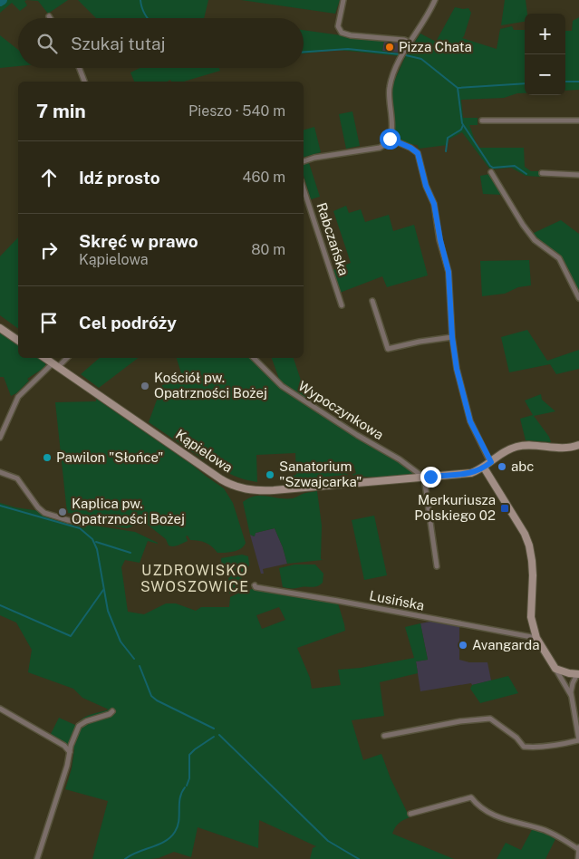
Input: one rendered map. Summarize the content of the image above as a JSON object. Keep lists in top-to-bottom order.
{
  "streets": {
    "street": [
      "Rabczańska",
      "Wypoczynkowa",
      "Kąpielowa",
      "Lusińska"
    ]
  },
  "crossings": [
    ["Wypoczynkowa", "Kąpielowa"]
  ],
  "districts": ["UZDROWISKO SWOSZOWICE"],
  "places": {
    "other": [
      "Pizza Chata",
      "Kościół pw. Opatrzności Bożej",
      "Pawilon \"Słońce\"",
      "abc",
      "Sanatorium \"Szwajcarka\"",
      "Kaplica pw. Opatrzności Bożej",
      "Avangarda"
    ],
    "transit": ["Merkuriusza Polskiego 02"]
  },
  "page": {
    "map_buttons": ["+", "−"],
    "search": "Szukaj tutaj",
    "heading": ["7 min", "Pieszo · 540 m"],
    "list": [
      ["Idź prosto", "460 m"],
      ["Skręć w prawo", "Kąpielowa", "80 m"],
      "Cel podróży"
    ]
  }
}
